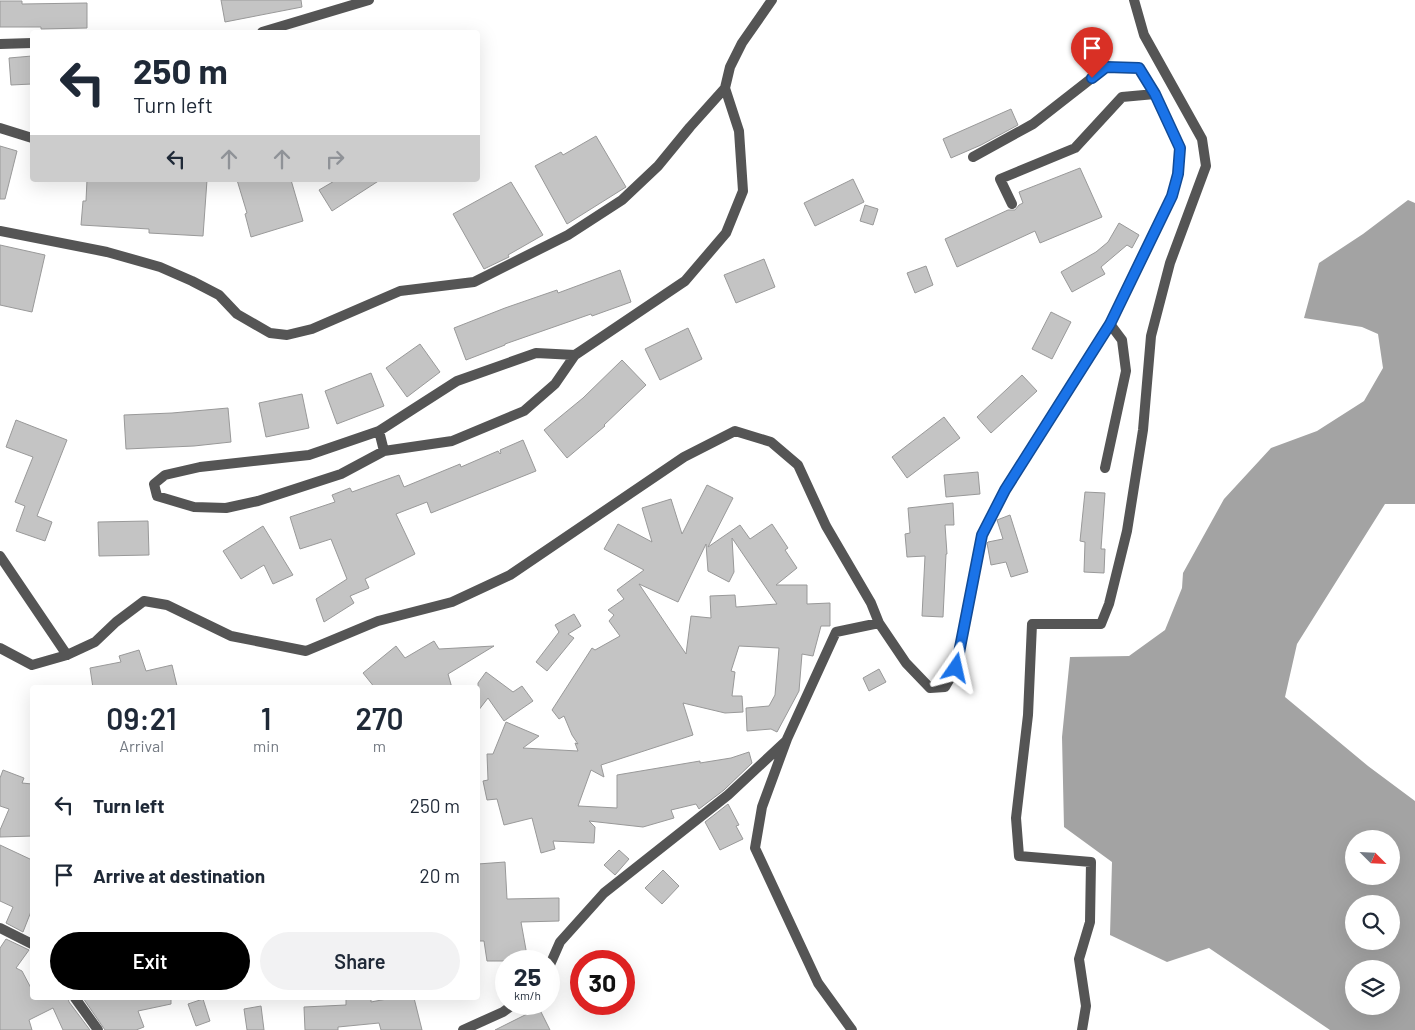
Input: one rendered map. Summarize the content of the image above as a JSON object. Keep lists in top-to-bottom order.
{
  "north": "bottom right",
  "page": {
    "turn": ["250 m", "Turn left"],
    "eta": [
      "09:21",
      "Arrival",
      "1",
      "min",
      "270",
      "m"
    ],
    "list": [
      {
        "name": "Turn left",
        "value": "250 m"
      },
      {
        "name": "Arrive at destination",
        "value": "20 m"
      }
    ],
    "buttons": ["Exit", "Share"],
    "speed": "25 km/h",
    "limit": "30"
  }
}
